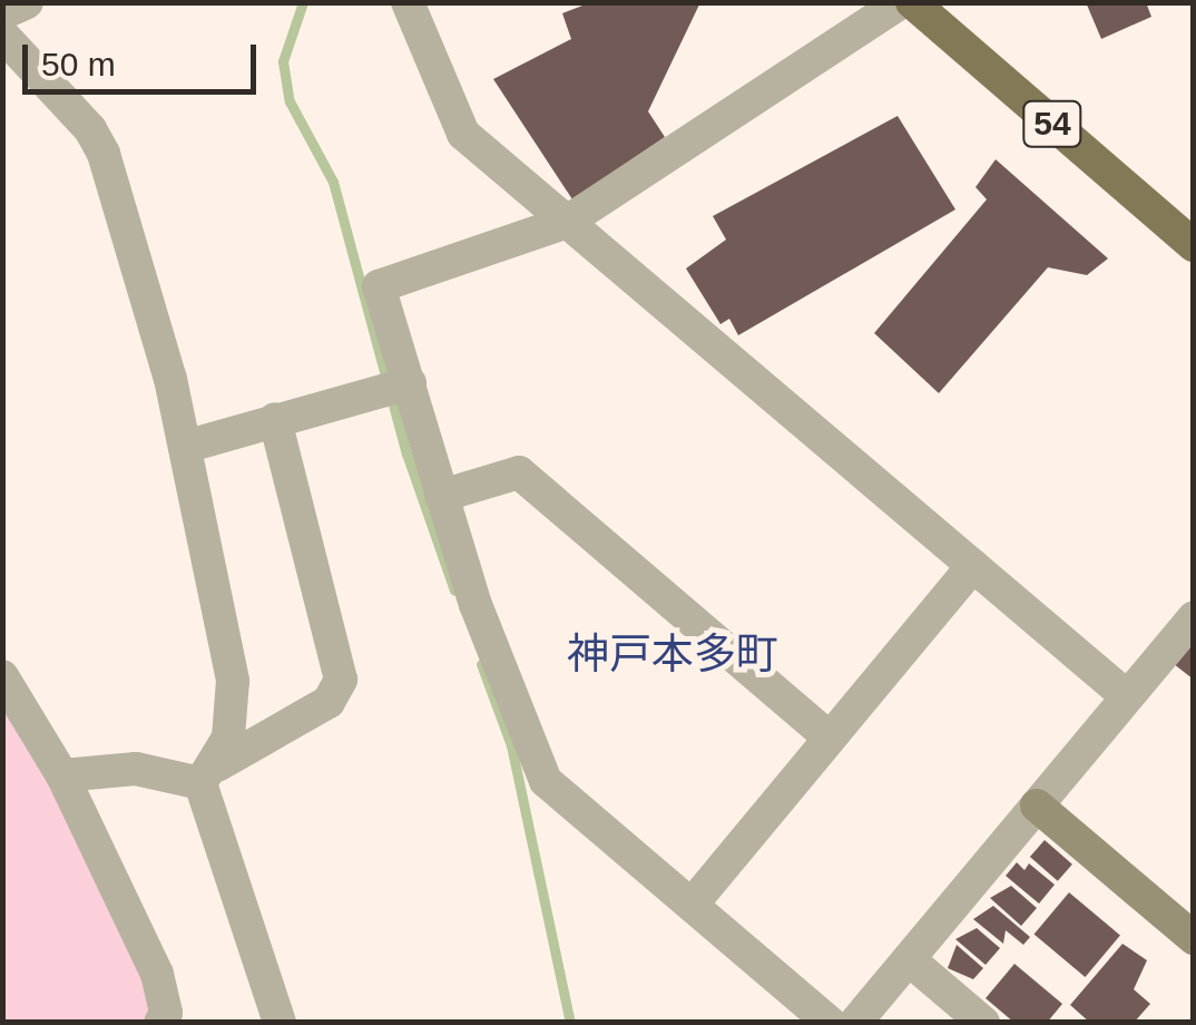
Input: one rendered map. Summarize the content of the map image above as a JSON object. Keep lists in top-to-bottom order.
{
  "streets": {
    "main road": ["54"]
  },
  "districts": ["神戸本多町"],
  "scale_bar": "50 m"
}
